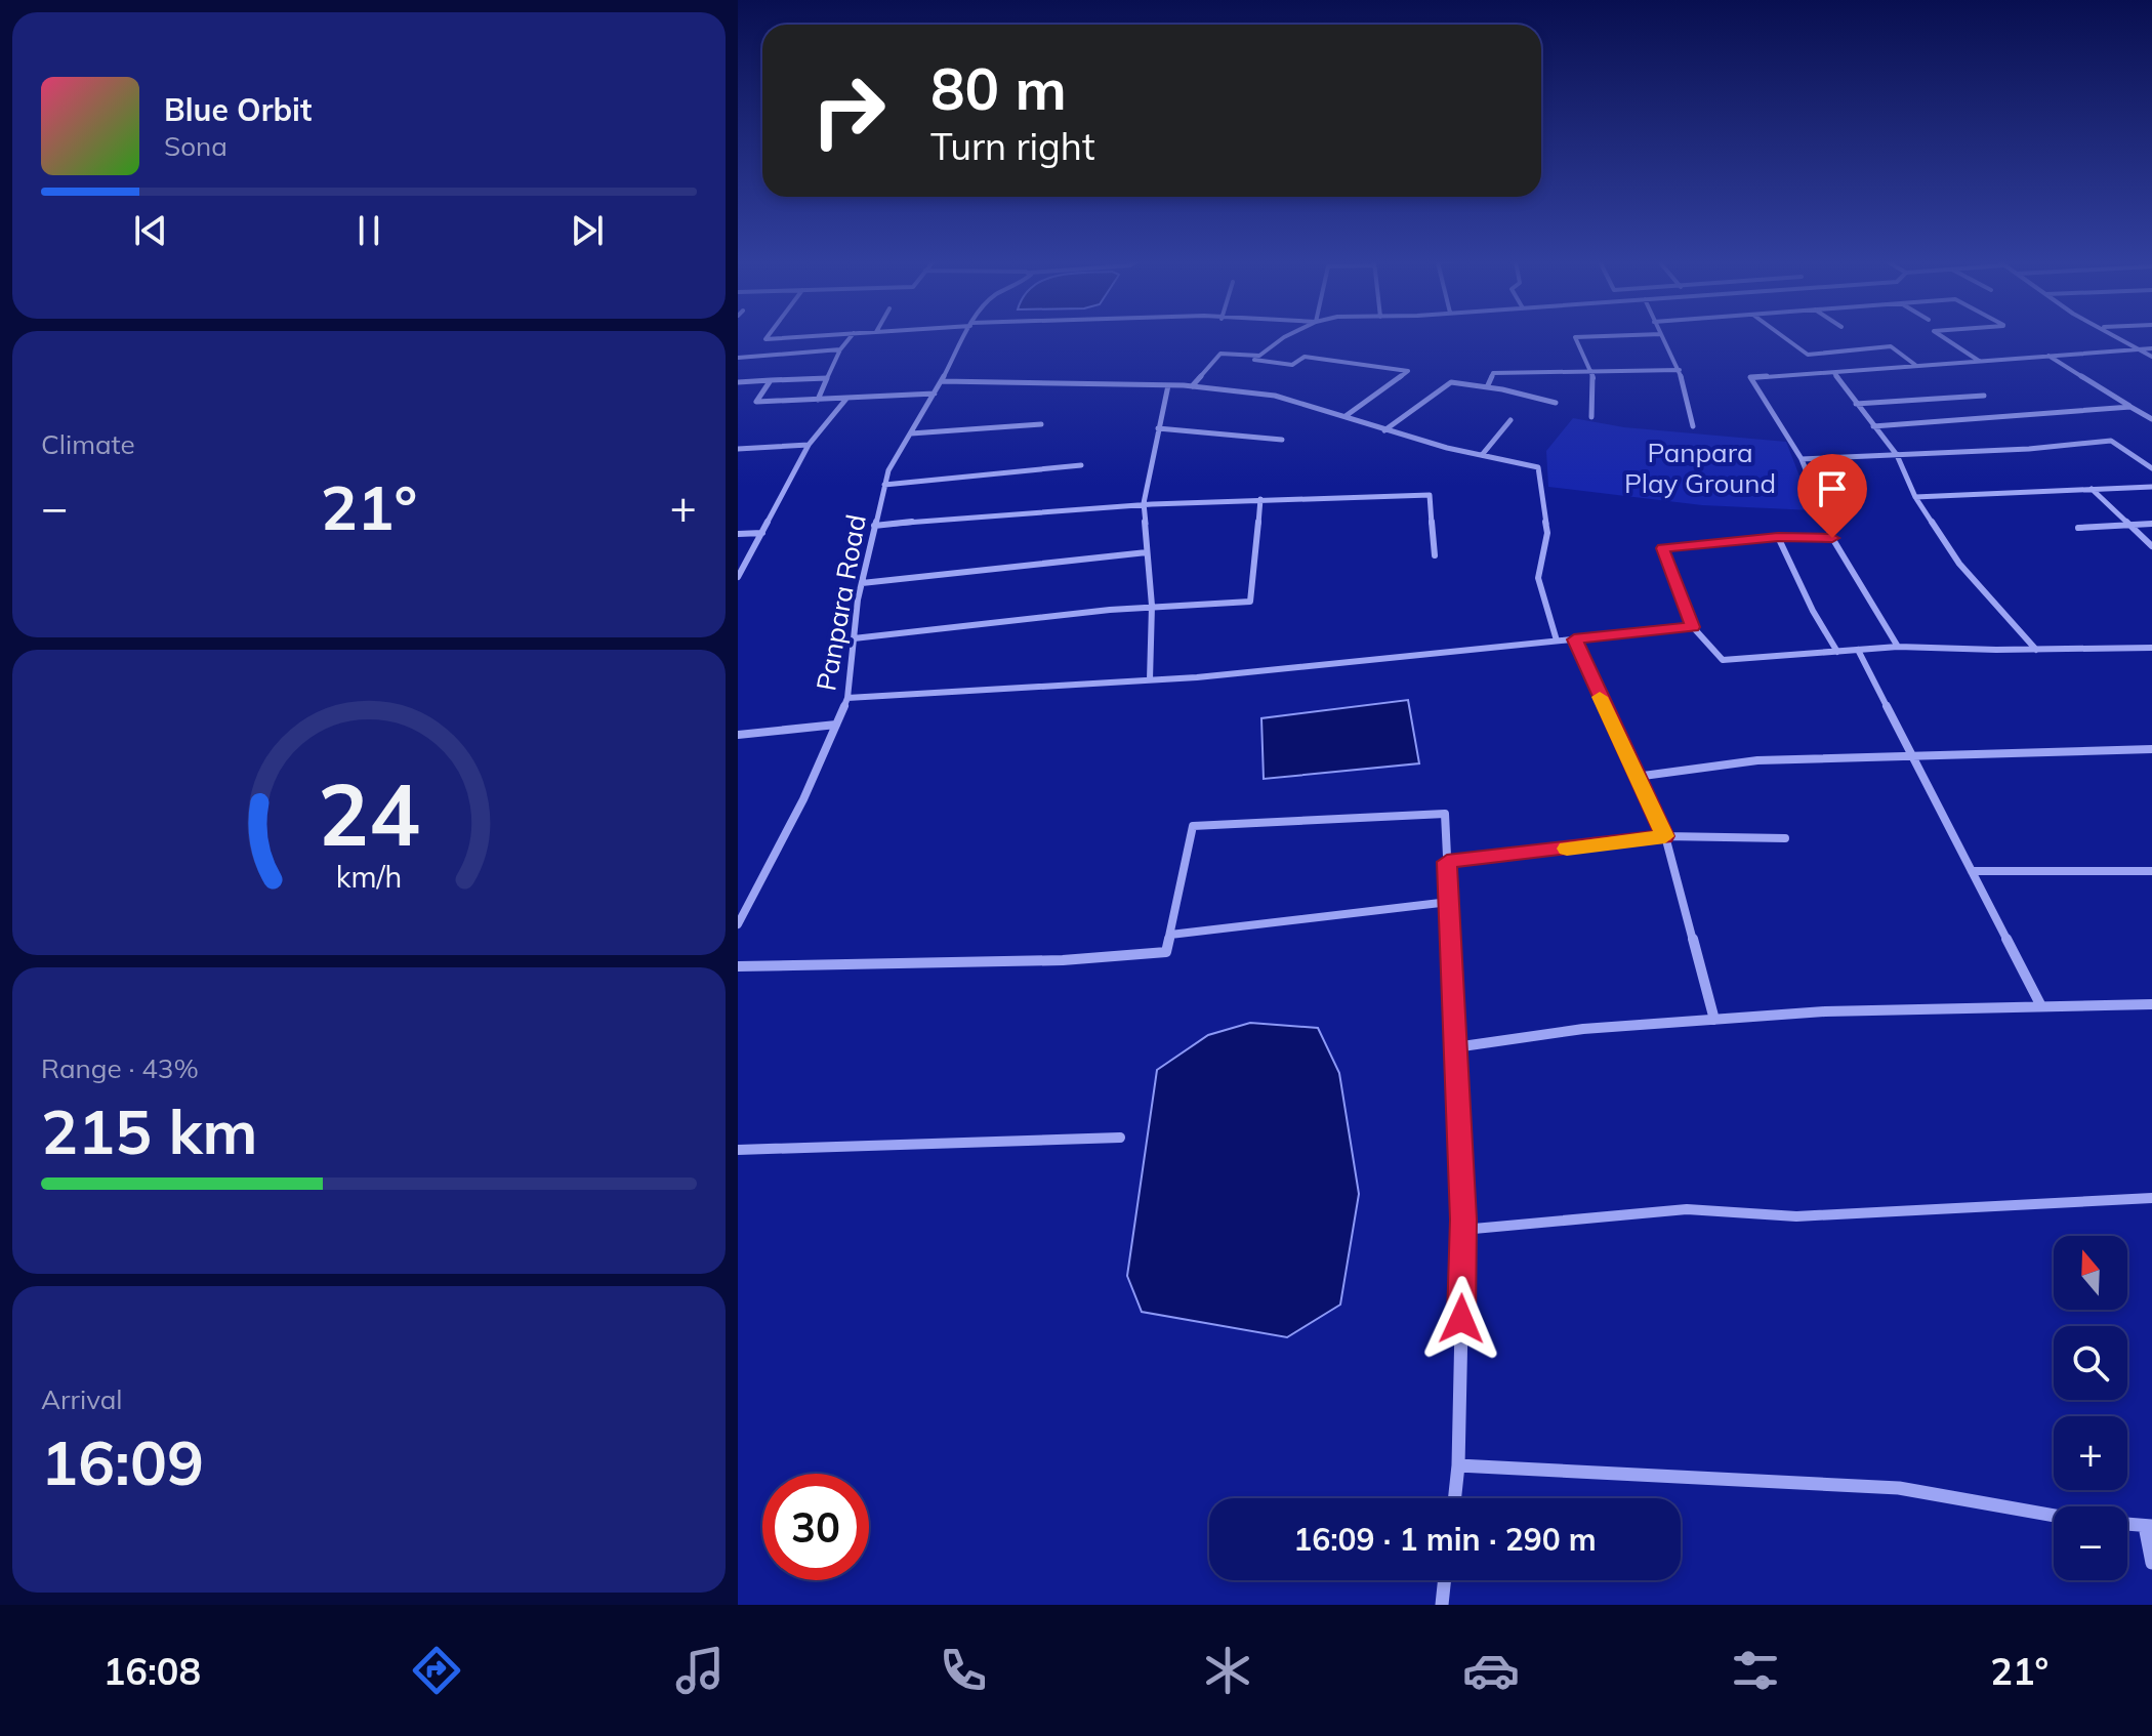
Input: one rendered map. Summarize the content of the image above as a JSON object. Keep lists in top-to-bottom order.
{
  "streets": {
    "street": ["Panpara Road"]
  },
  "parks": ["Panpara Play Ground"],
  "north": "top",
  "page": {
    "turn": ["80 m", "Turn right"],
    "song": ["Blue Orbit", "Sona"],
    "tile": [
      "Climate",
      ["Range · 43%", "215 km"],
      ["Arrival", "16:09"]
    ],
    "heat": ["−", "21°", "+"],
    "map_buttons": ["+", "−"],
    "limit": "30",
    "trip": "16:09 · 1 min · 290 m",
    "tabs": ["16:08", "21°"],
    "gauge": ["24", "km/h"]
  }
}
